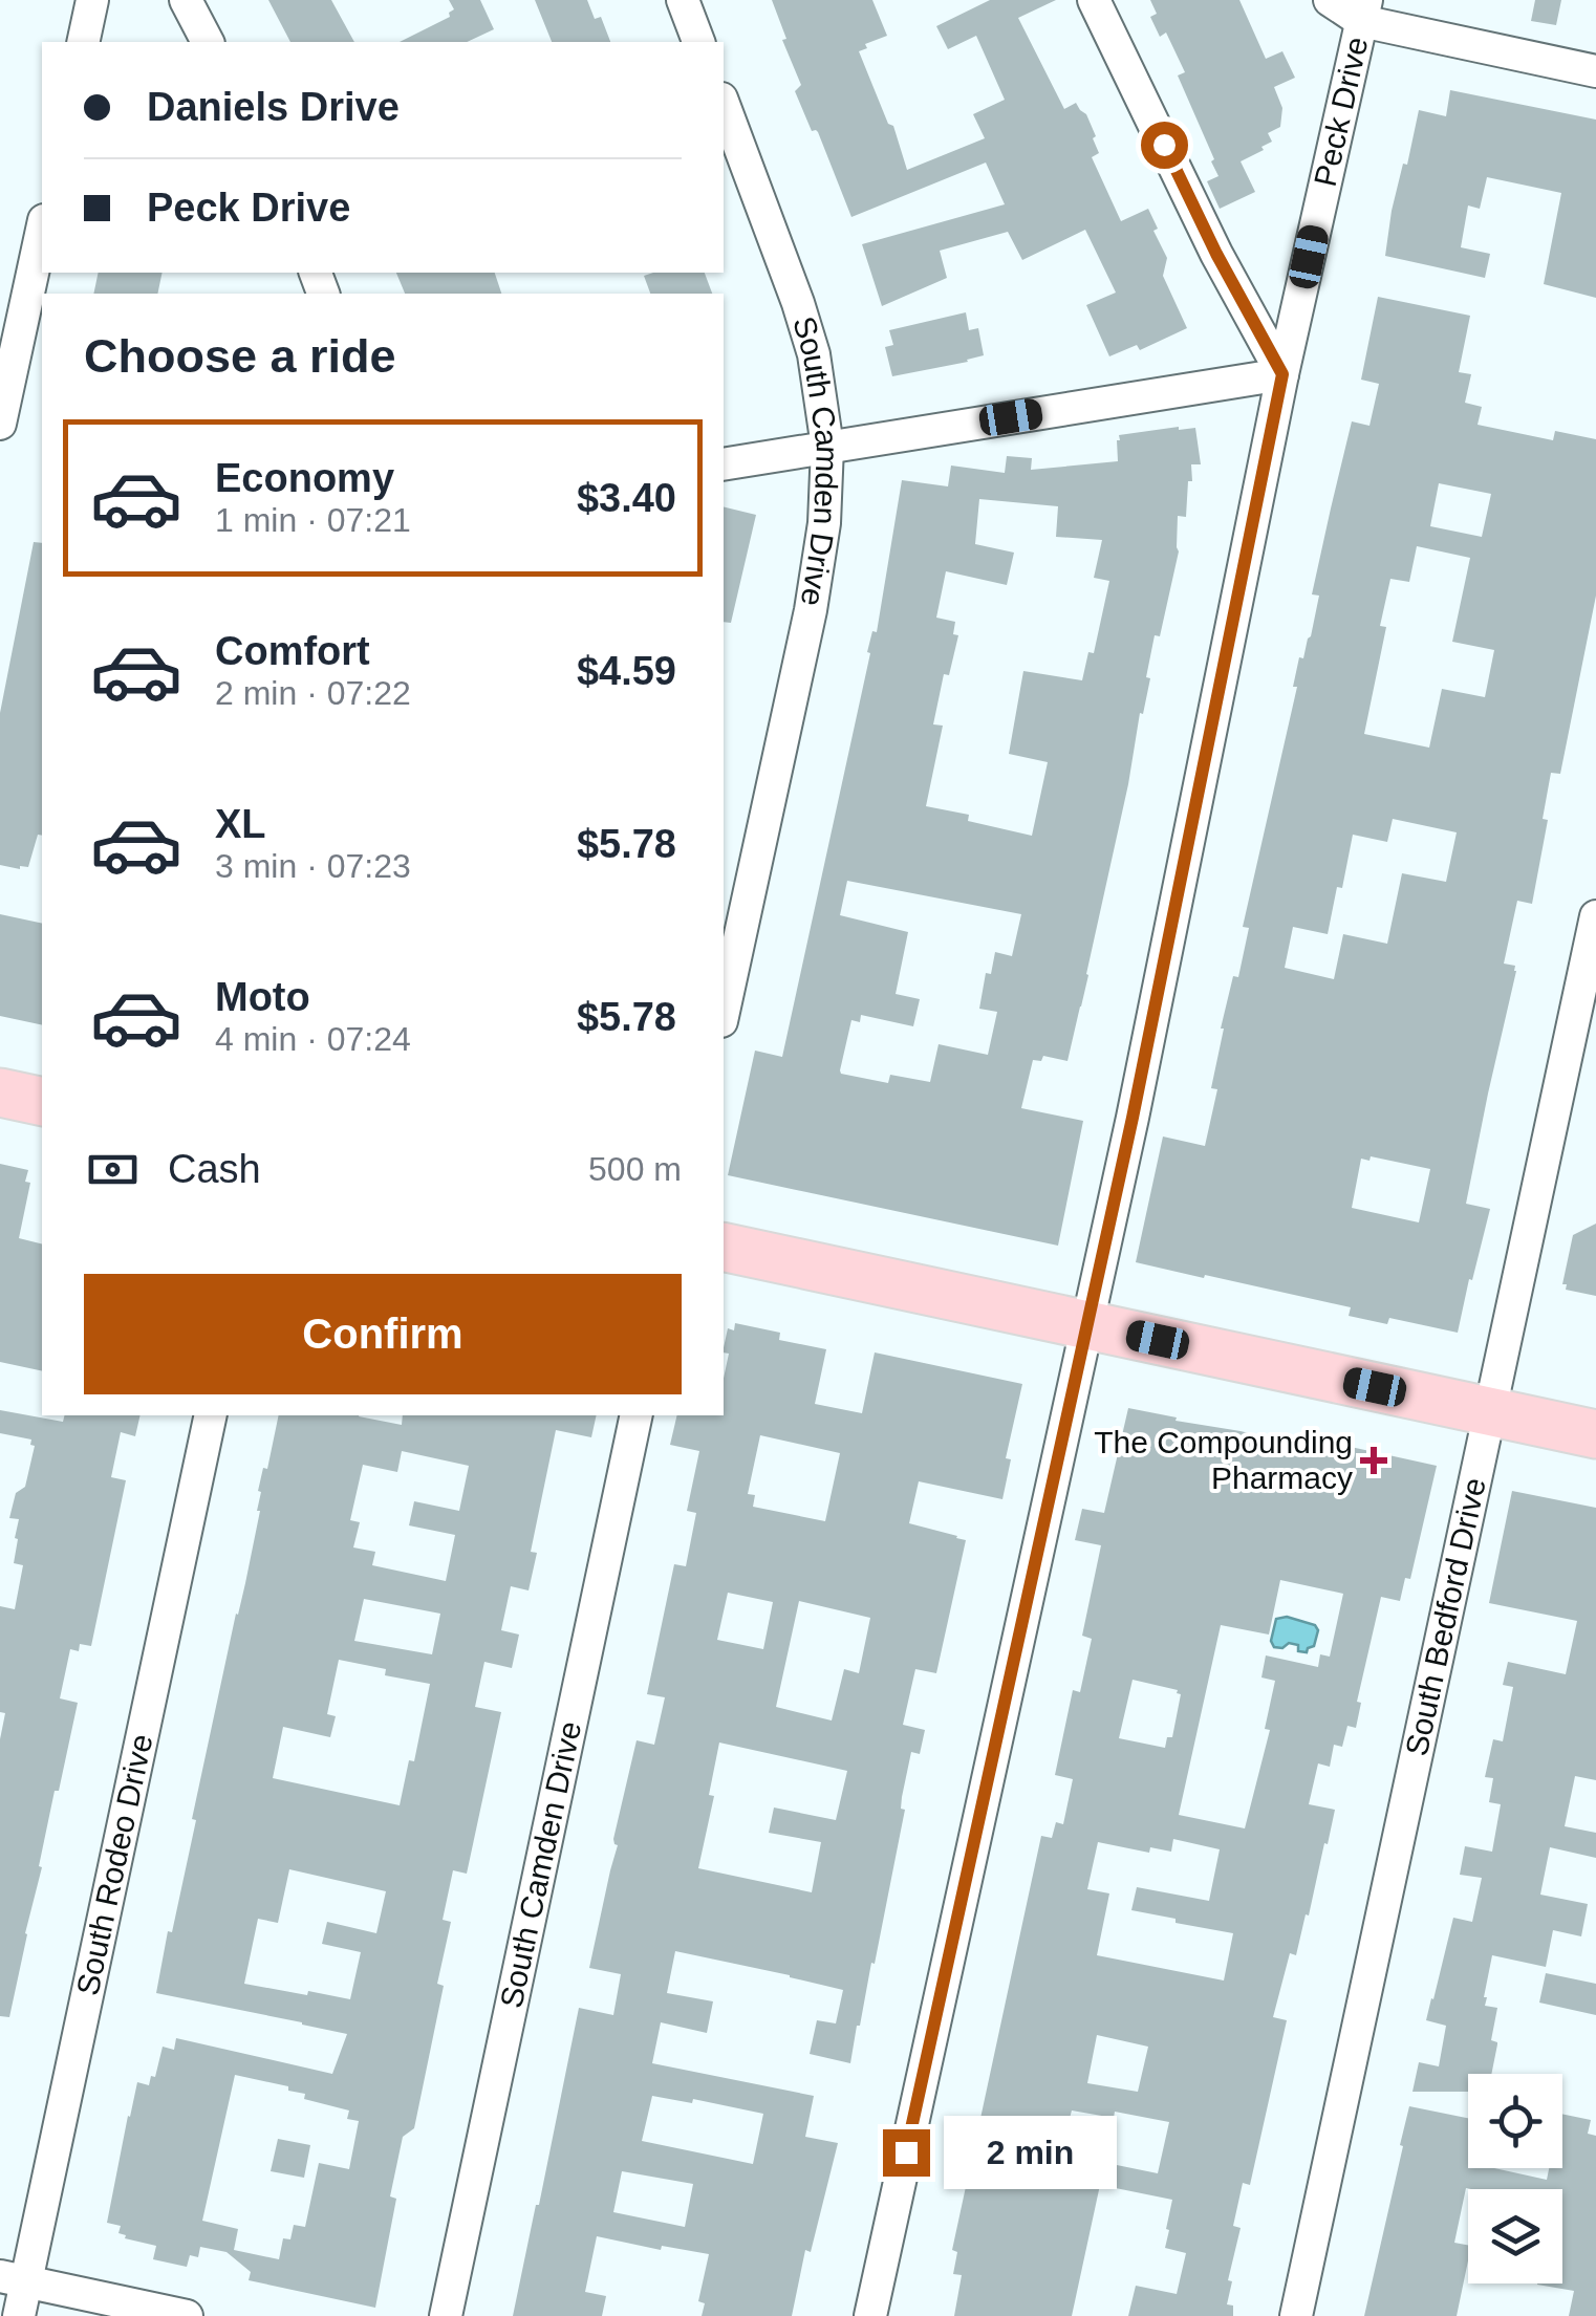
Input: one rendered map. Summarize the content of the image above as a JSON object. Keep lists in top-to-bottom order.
{
  "streets": {
    "street": [
      "Peck Drive",
      "South Camden Drive",
      "South Bedford Drive",
      "South Rodeo Drive"
    ]
  },
  "places": {
    "health": ["The Compounding Pharmacy"]
  },
  "page": {
    "banner": ["Daniels Drive", "Peck Drive"],
    "heading": "Choose a ride",
    "list": [
      {
        "name": "Economy",
        "note": "1 min · 07:21",
        "value": "$3.40"
      },
      {
        "name": "Comfort",
        "note": "2 min · 07:22",
        "value": "$4.59"
      },
      {
        "name": "XL",
        "note": "3 min · 07:23",
        "value": "$5.78"
      },
      {
        "name": "Moto",
        "note": "4 min · 07:24",
        "value": "$5.78"
      }
    ],
    "pay": ["Cash", "500 m"],
    "buttons": "Confirm",
    "bubble": "2 min"
  }
}
